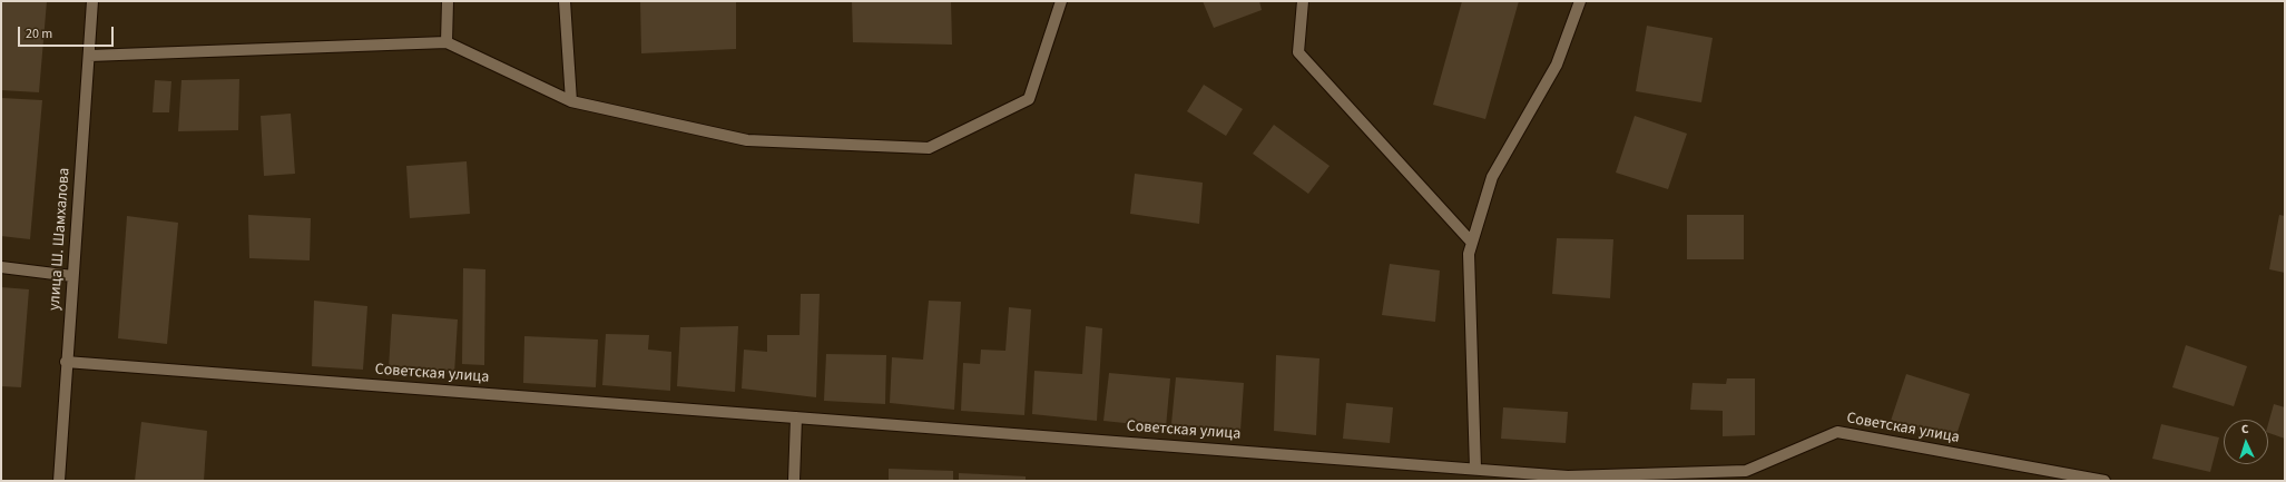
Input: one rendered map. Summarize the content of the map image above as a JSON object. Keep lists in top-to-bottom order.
{
  "streets": {
    "street": ["улица Ш. Шамхалова", "Советская улица"]
  },
  "crossings": [
    ["улица Ш. Шамхалова", "Советская улица"]
  ],
  "scale_bar": "20 m",
  "north": "top"
}
